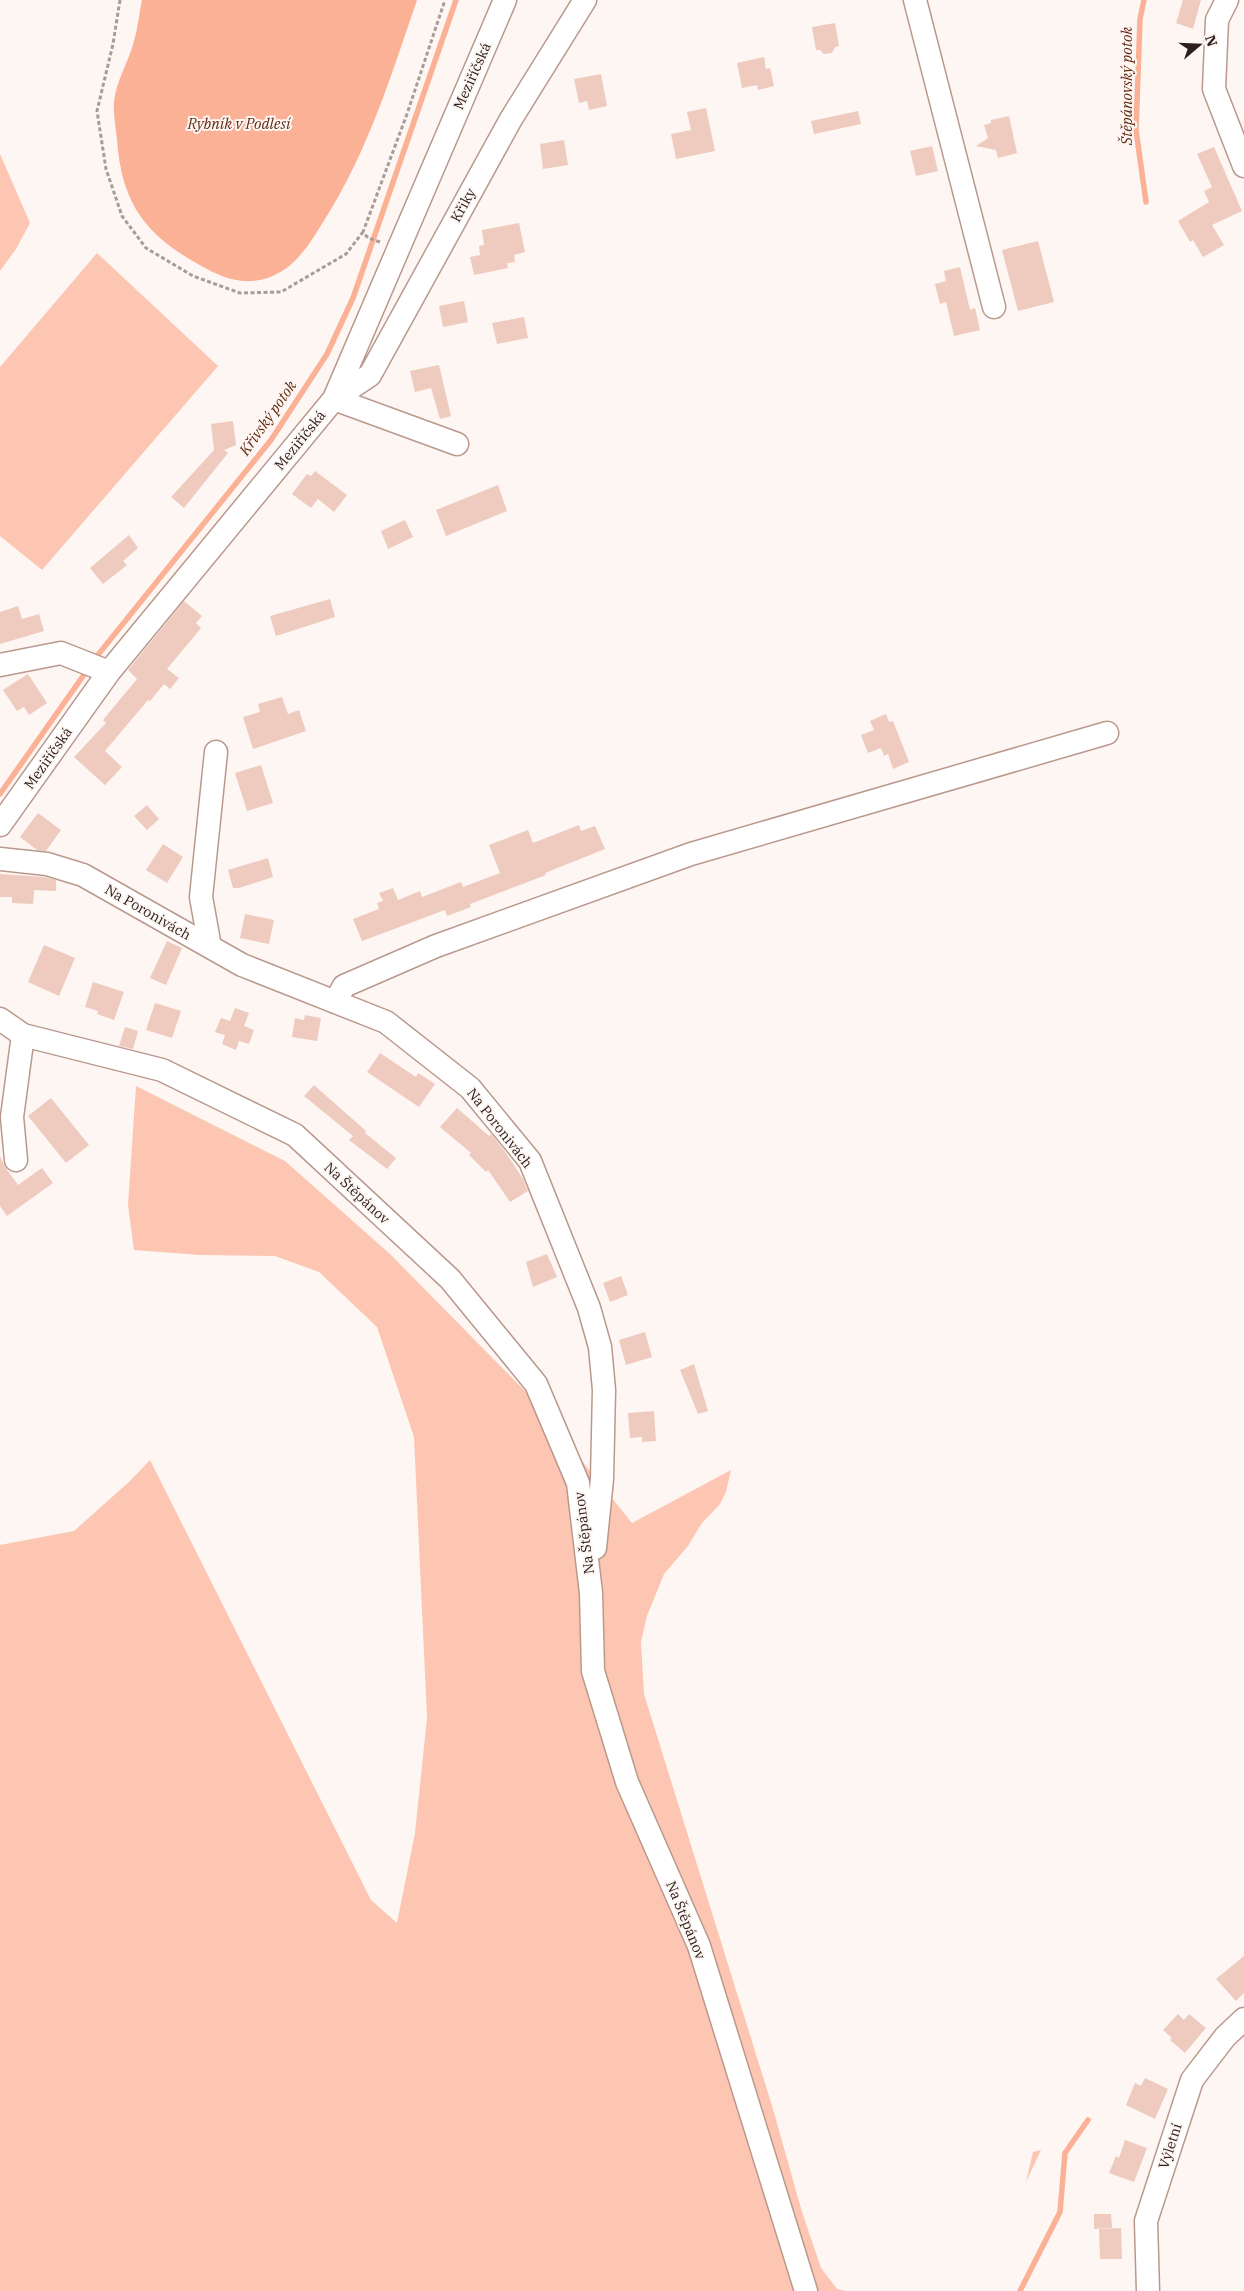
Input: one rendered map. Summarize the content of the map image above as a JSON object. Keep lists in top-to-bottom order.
{
  "streets": {
    "street": [
      "Meziříčská",
      "Křiky",
      "Na Poronivách",
      "Na Štěpánov",
      "Výletní"
    ]
  },
  "crossings": [
    ["Meziříčská", "Křiky"],
    ["Na Poronivách", "Na Štěpánov"]
  ],
  "water": ["Štěpánovský potok", "Rybník v Podlesí", "Křivský potok"],
  "north": "right"
}
